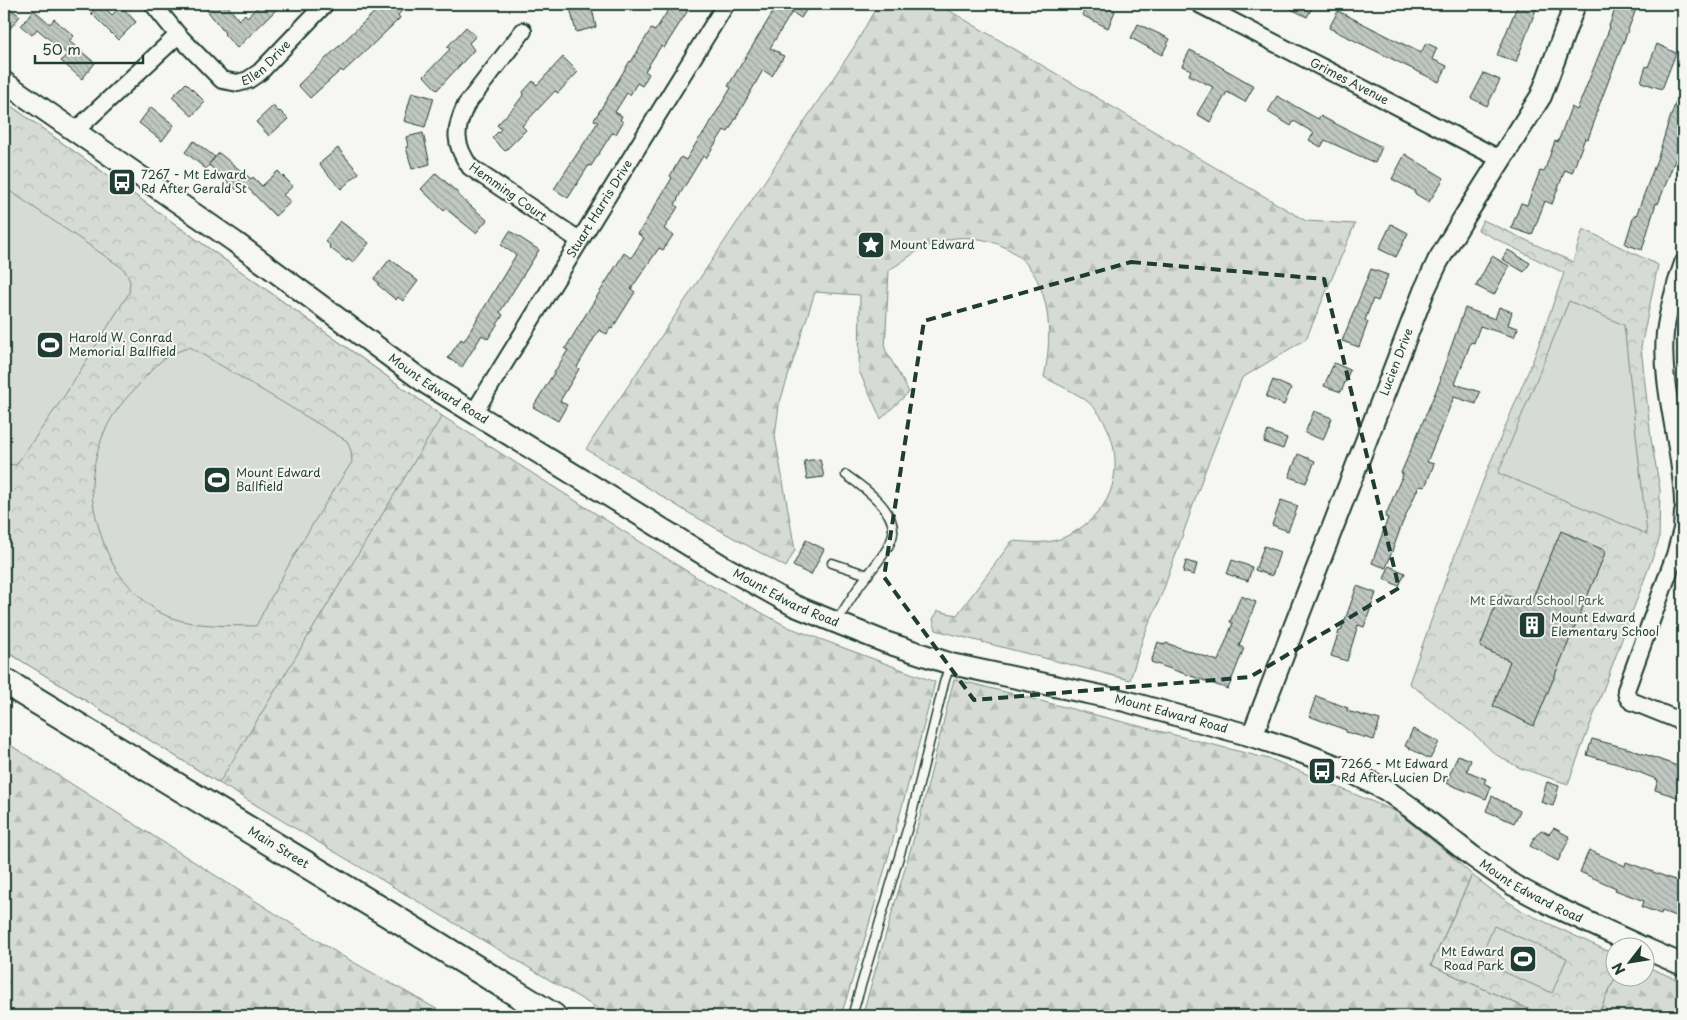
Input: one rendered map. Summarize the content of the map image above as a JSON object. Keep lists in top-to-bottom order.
{
  "streets": {
    "main road": ["Main Street"],
    "street": [
      "Ellen Drive",
      "Grimes Avenue",
      "Hemming Court",
      "Stuart Harris Drive",
      "Lucien Drive",
      "Mount Edward Road"
    ]
  },
  "crossings": [
    ["Grimes Avenue", "Lucien Drive"],
    ["Hemming Court", "Stuart Harris Drive"],
    ["Stuart Harris Drive", "Mount Edward Road"],
    ["Lucien Drive", "Mount Edward Road"]
  ],
  "parks": ["Mt Edward School Park"],
  "places": {
    "bus stop": ["7267 - Mt Edward Rd After Gerald St", "7266 - Mt Edward Rd After Lucien Dr"],
    "place": ["Mount Edward"],
    "sports": ["Harold W. Conrad Memorial Ballfield", "Mount Edward Ballfield", "Mt Edward Road Park"],
    "building": ["Mount Edward Elementary School"]
  },
  "scale_bar": "50 m",
  "north": "bottom left"
}
